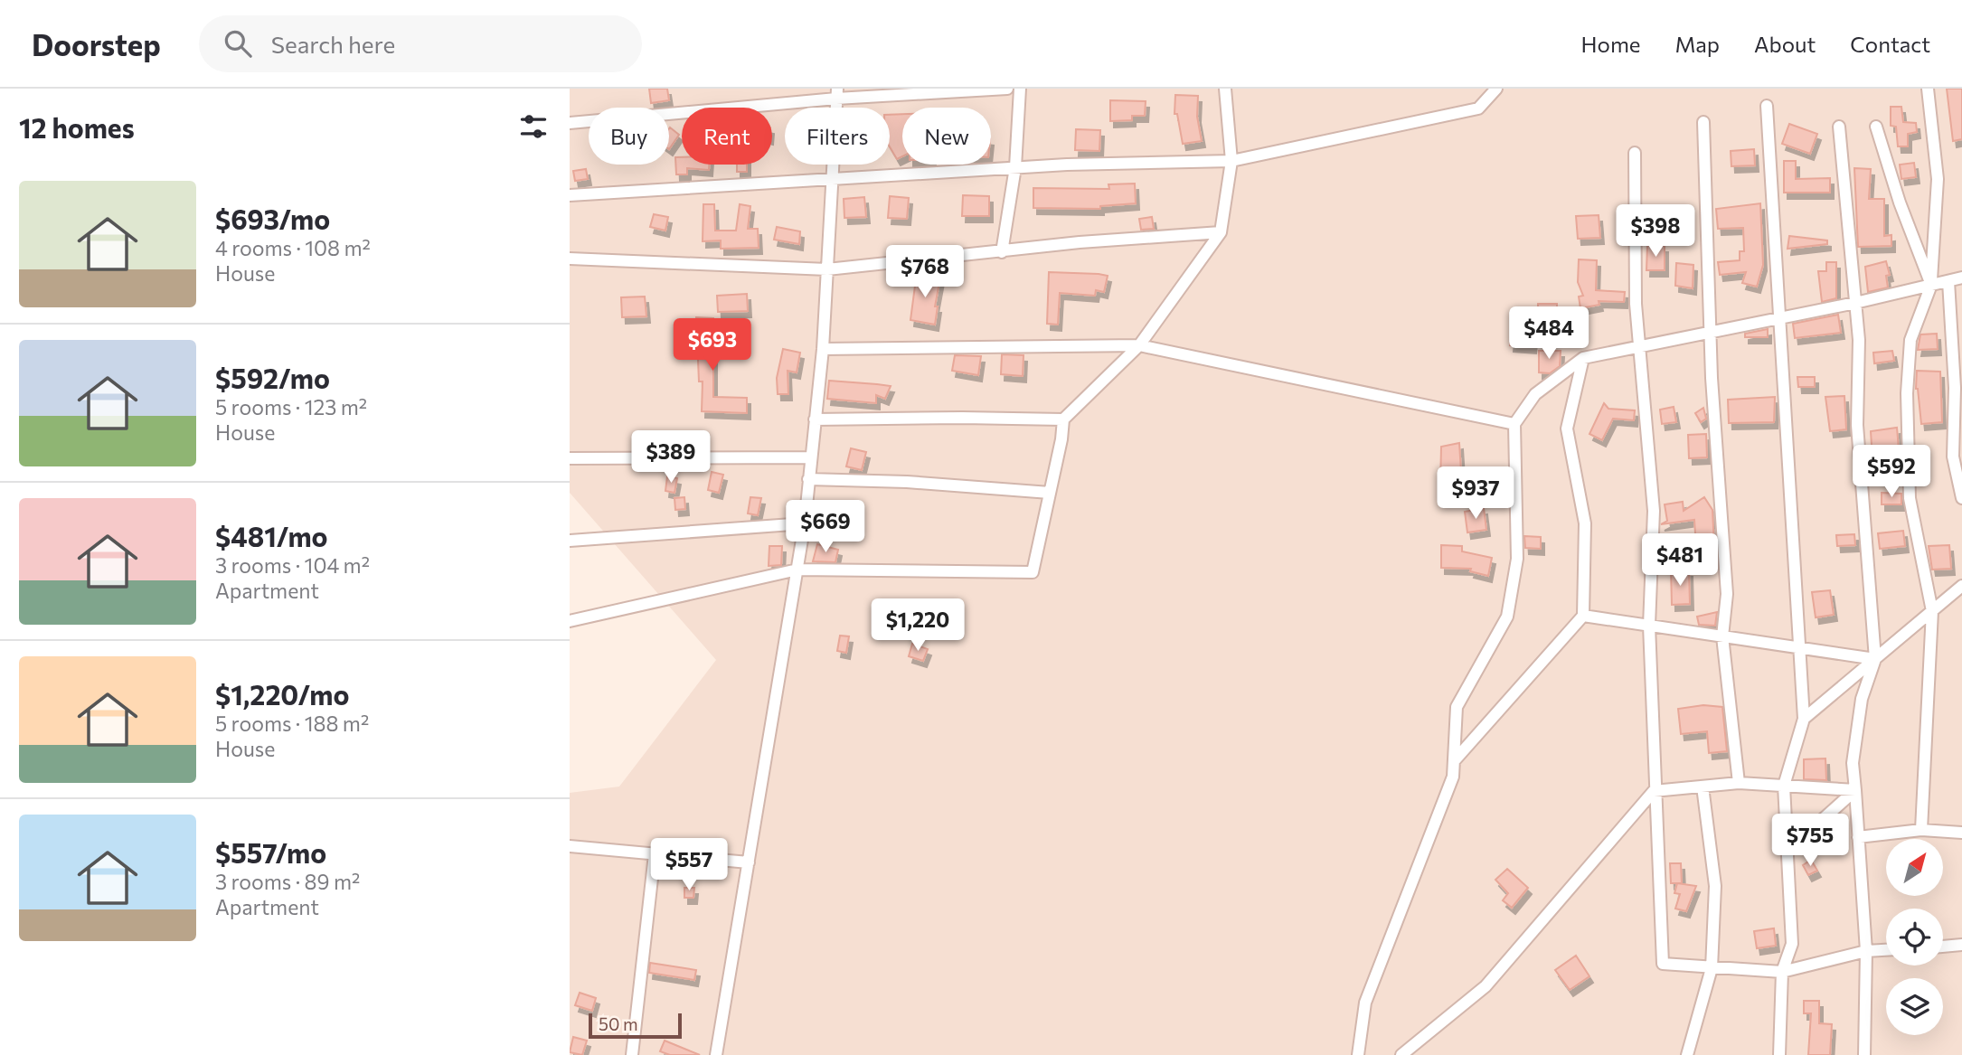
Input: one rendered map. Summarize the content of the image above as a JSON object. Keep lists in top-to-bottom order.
{
  "scale_bar": "50 m",
  "north": "top right",
  "page": {
    "header": "Doorstep",
    "search": "Search here",
    "nav": [
      "Home",
      "Map",
      "About",
      "Contact"
    ],
    "heading": "12 homes",
    "chip": [
      "Buy",
      "Rent",
      "Filters",
      "New"
    ],
    "list": [
      {
        "name": "$693/mo",
        "note": "4 rooms · 108 m² · House"
      },
      {
        "name": "$592/mo",
        "note": "5 rooms · 123 m² · House"
      },
      {
        "name": "$481/mo",
        "note": "3 rooms · 104 m² · Apartment"
      },
      {
        "name": "$1,220/mo",
        "note": "5 rooms · 188 m² · House"
      },
      {
        "name": "$557/mo",
        "note": "3 rooms · 89 m² · Apartment"
      }
    ],
    "price": [
      "$398",
      "$768",
      "$484",
      "$693",
      "$389",
      "$592",
      "$937",
      "$669",
      "$481",
      "$1,220",
      "$755",
      "$557"
    ],
    "scale": "50 m"
  }
}
